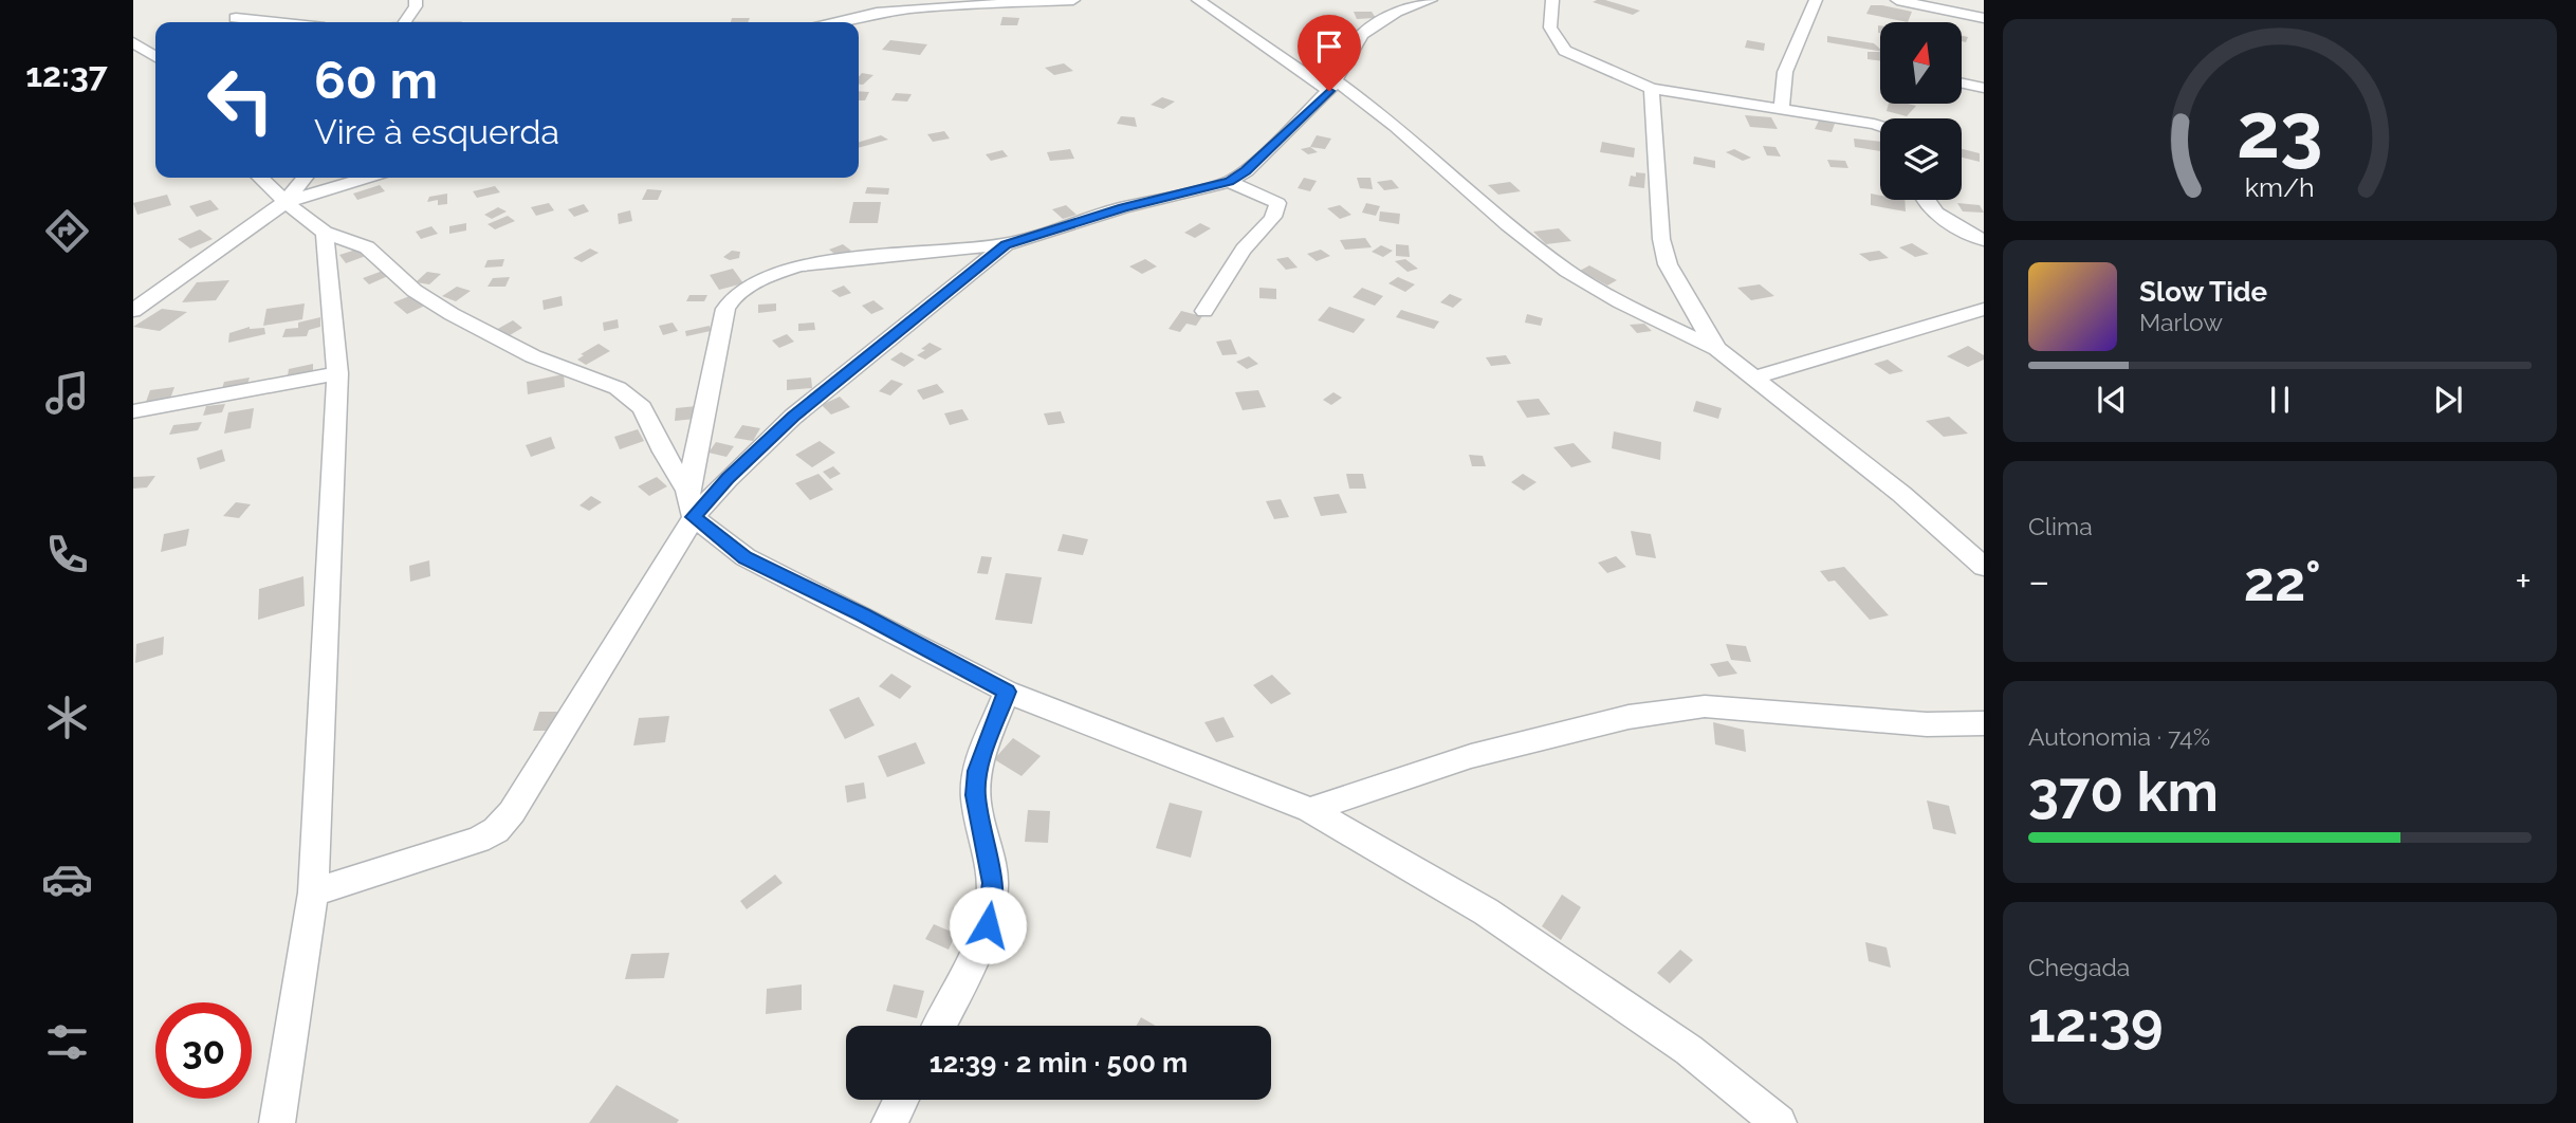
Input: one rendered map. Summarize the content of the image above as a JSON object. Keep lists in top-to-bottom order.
{
  "north": "top",
  "page": {
    "tabs": "12:37",
    "turn": ["60 m", "Vire à esquerda"],
    "song": ["Slow Tide", "Marlow"],
    "tile": [
      "Clima",
      ["Autonomia · 74%", "370 km"],
      ["Chegada", "12:39"]
    ],
    "heat": ["−", "22°", "+"],
    "limit": "30",
    "trip": "12:39 · 2 min · 500 m",
    "gauge": ["23", "km/h"]
  }
}
